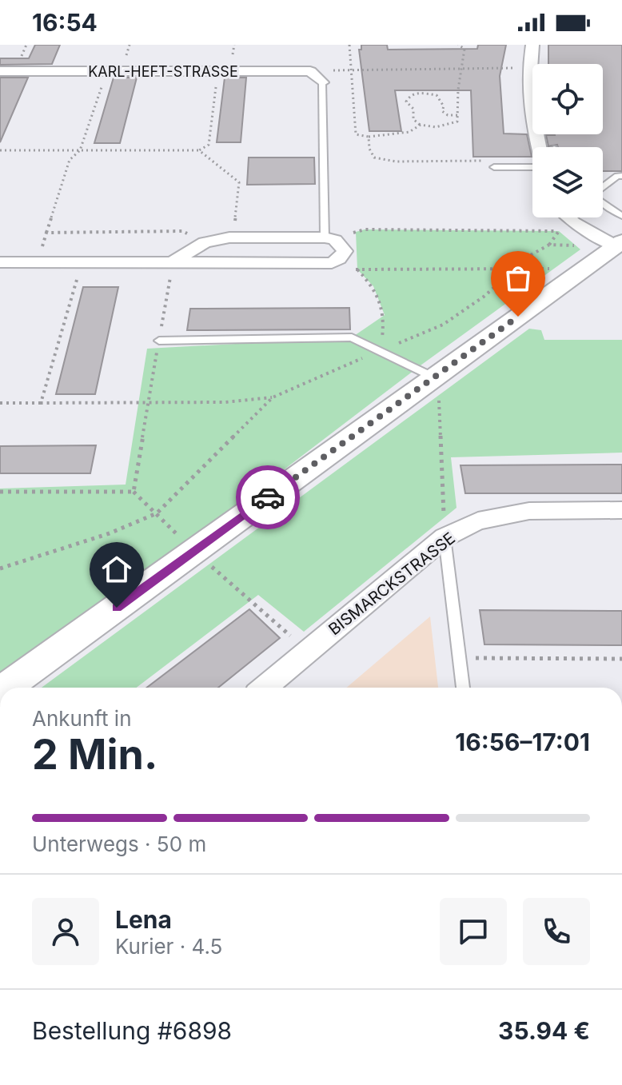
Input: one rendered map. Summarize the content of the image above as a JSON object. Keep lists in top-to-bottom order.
{
  "streets": {
    "street": ["KARL-HEFT-STRASSE", "BISMARCKSTRASSE"]
  },
  "page": {
    "status": "16:54",
    "heading": ["2 Min.", "Ankunft in", "16:56–17:01"],
    "panel": [
      "Lena",
      "Kurier · 4.5",
      "Bestellung #6898",
      "35.94 €"
    ],
    "bar": "Unterwegs · 50 m"
  }
}
